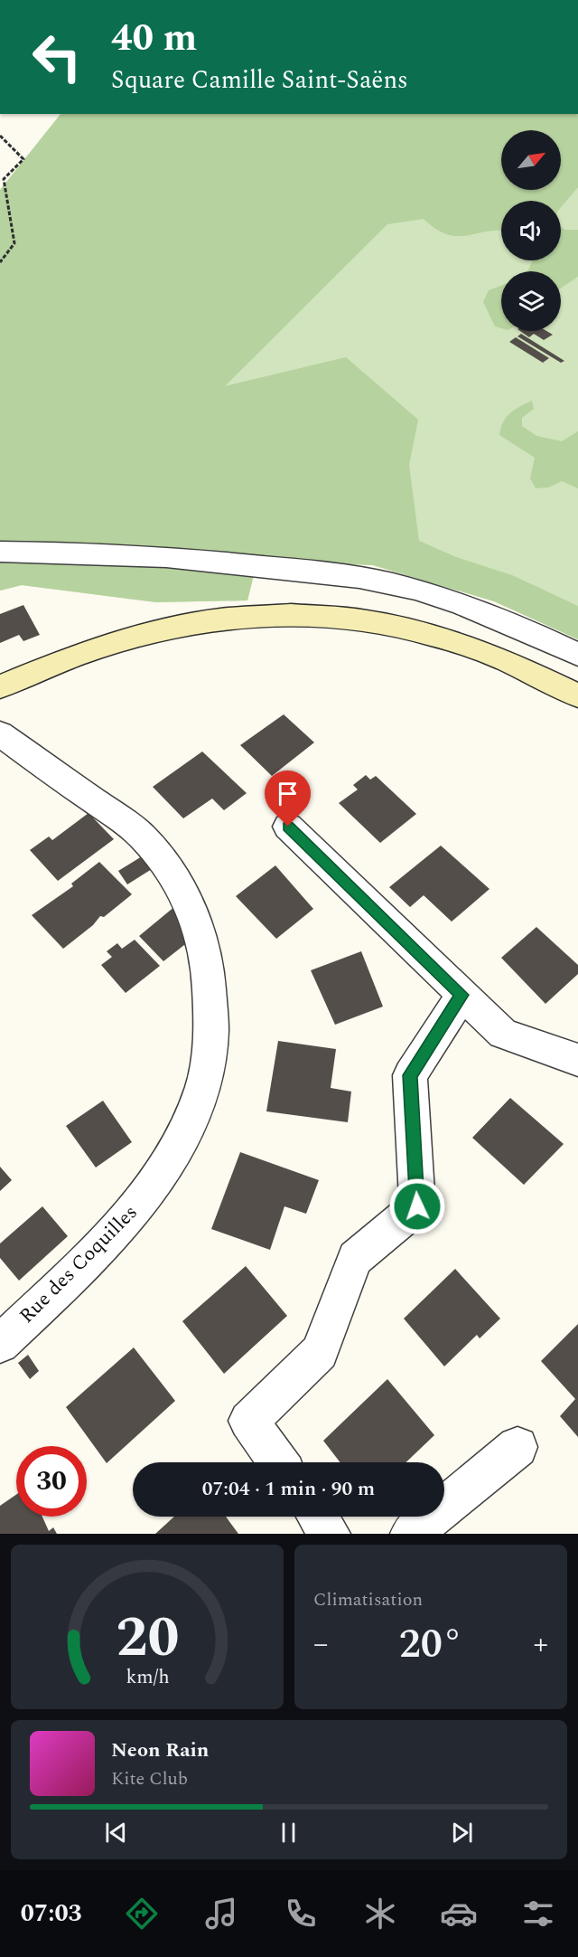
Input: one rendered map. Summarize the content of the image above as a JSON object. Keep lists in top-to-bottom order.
{
  "streets": {
    "street": ["Rue des Coquilles"]
  },
  "north": "top right",
  "page": {
    "turn": ["40 m", "Square Camille Saint-Saëns"],
    "limit": "30",
    "trip": "07:04 · 1 min · 90 m",
    "tile": "Climatisation",
    "heat": ["−", "20°", "+"],
    "song": ["Neon Rain", "Kite Club"],
    "tabs": "07:03",
    "gauge": ["20", "km/h"]
  }
}
